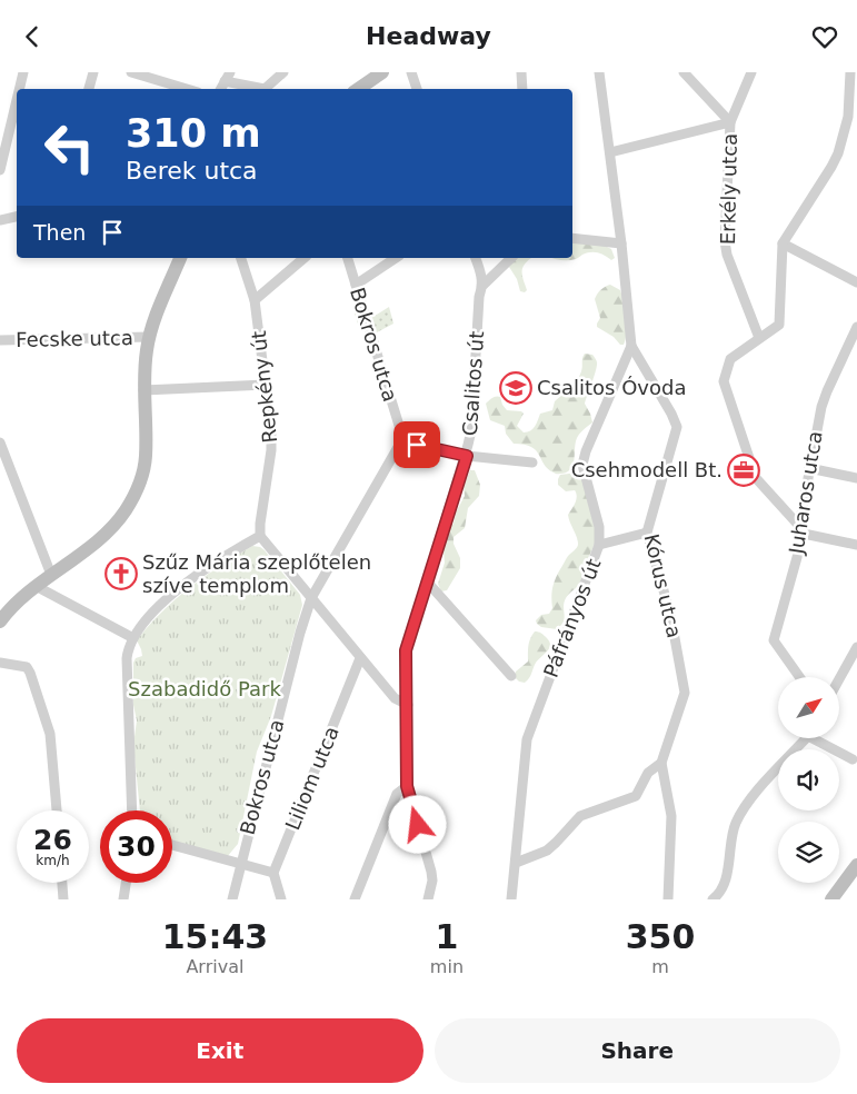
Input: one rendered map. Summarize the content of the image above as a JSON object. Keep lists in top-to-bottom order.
{
  "streets": {
    "street": [
      "Erkély utca",
      "Fecske utca",
      "Bokros utca",
      "Csalitos út",
      "Repkény út",
      "Juharos utca",
      "Kórus utca",
      "Páfrányos út",
      "Liliom utca"
    ]
  },
  "crossings": [
    ["Kórus utca", "Páfrányos út"]
  ],
  "parks": ["Szabadidő Park"],
  "places": {
    "school or university": ["Csalitos Óvoda"],
    "office": ["Csehmodell Bt."],
    "church": ["Szűz Mária szeplőtelen szíve templom"]
  },
  "north": "top right",
  "page": {
    "header": "Headway",
    "turn": ["310 m", "Berek utca"],
    "then": "Then",
    "speed": "26 km/h",
    "limit": "30",
    "eta": [
      "15:43",
      "Arrival",
      "1",
      "min",
      "350",
      "m"
    ],
    "buttons": ["Exit", "Share"]
  }
}
